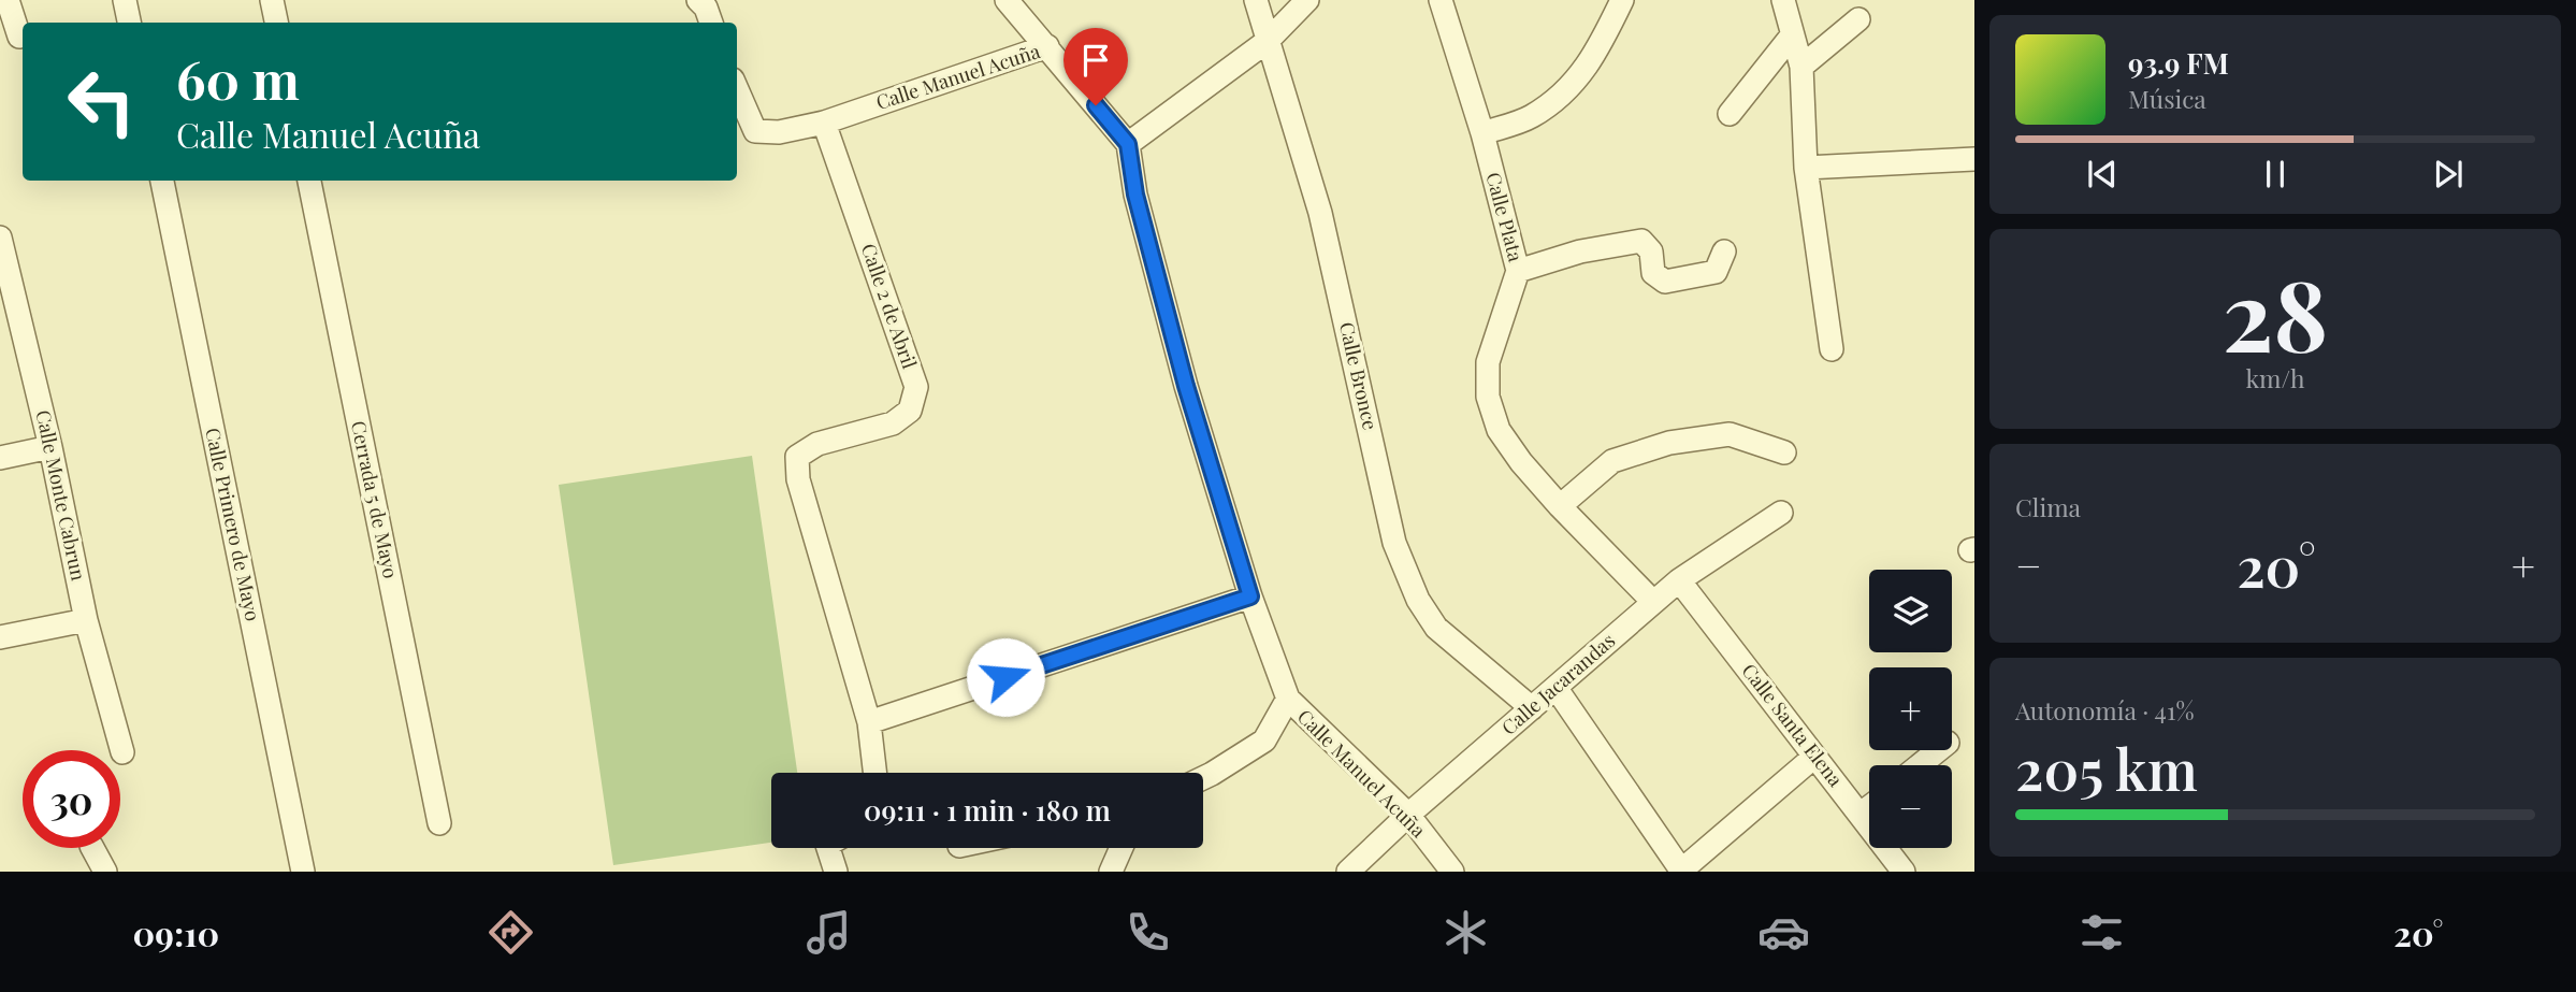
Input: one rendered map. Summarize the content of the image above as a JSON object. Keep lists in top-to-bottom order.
{
  "streets": {
    "street": [
      "Calle Manuel Acuña",
      "Calle Plata",
      "Calle 2 de Abril",
      "Calle Bronce",
      "Calle Monte Cabrun",
      "Cerrada 5 de Mayo",
      "Calle Primero de Mayo",
      "Calle Jacarandas",
      "Calle Santa Elena"
    ]
  },
  "crossings": [
    ["Calle Manuel Acuña", "Calle 2 de Abril"],
    ["Calle Manuel Acuña", "Calle Jacarandas"],
    ["Calle Plata", "Calle Jacarandas"],
    ["Calle Bronce", "Calle Jacarandas"],
    ["Calle Jacarandas", "Calle Santa Elena"]
  ],
  "page": {
    "turn": ["60 m", "Calle Manuel Acuña"],
    "song": ["93.9 FM", "Música"],
    "tile": [
      ["28", "km/h"],
      "Clima",
      ["Autonomía · 41%", "205 km"]
    ],
    "heat": ["−", "20°", "+"],
    "map_buttons": ["+", "−"],
    "limit": "30",
    "trip": "09:11 · 1 min · 180 m",
    "tabs": ["09:10", "20°"]
  }
}
